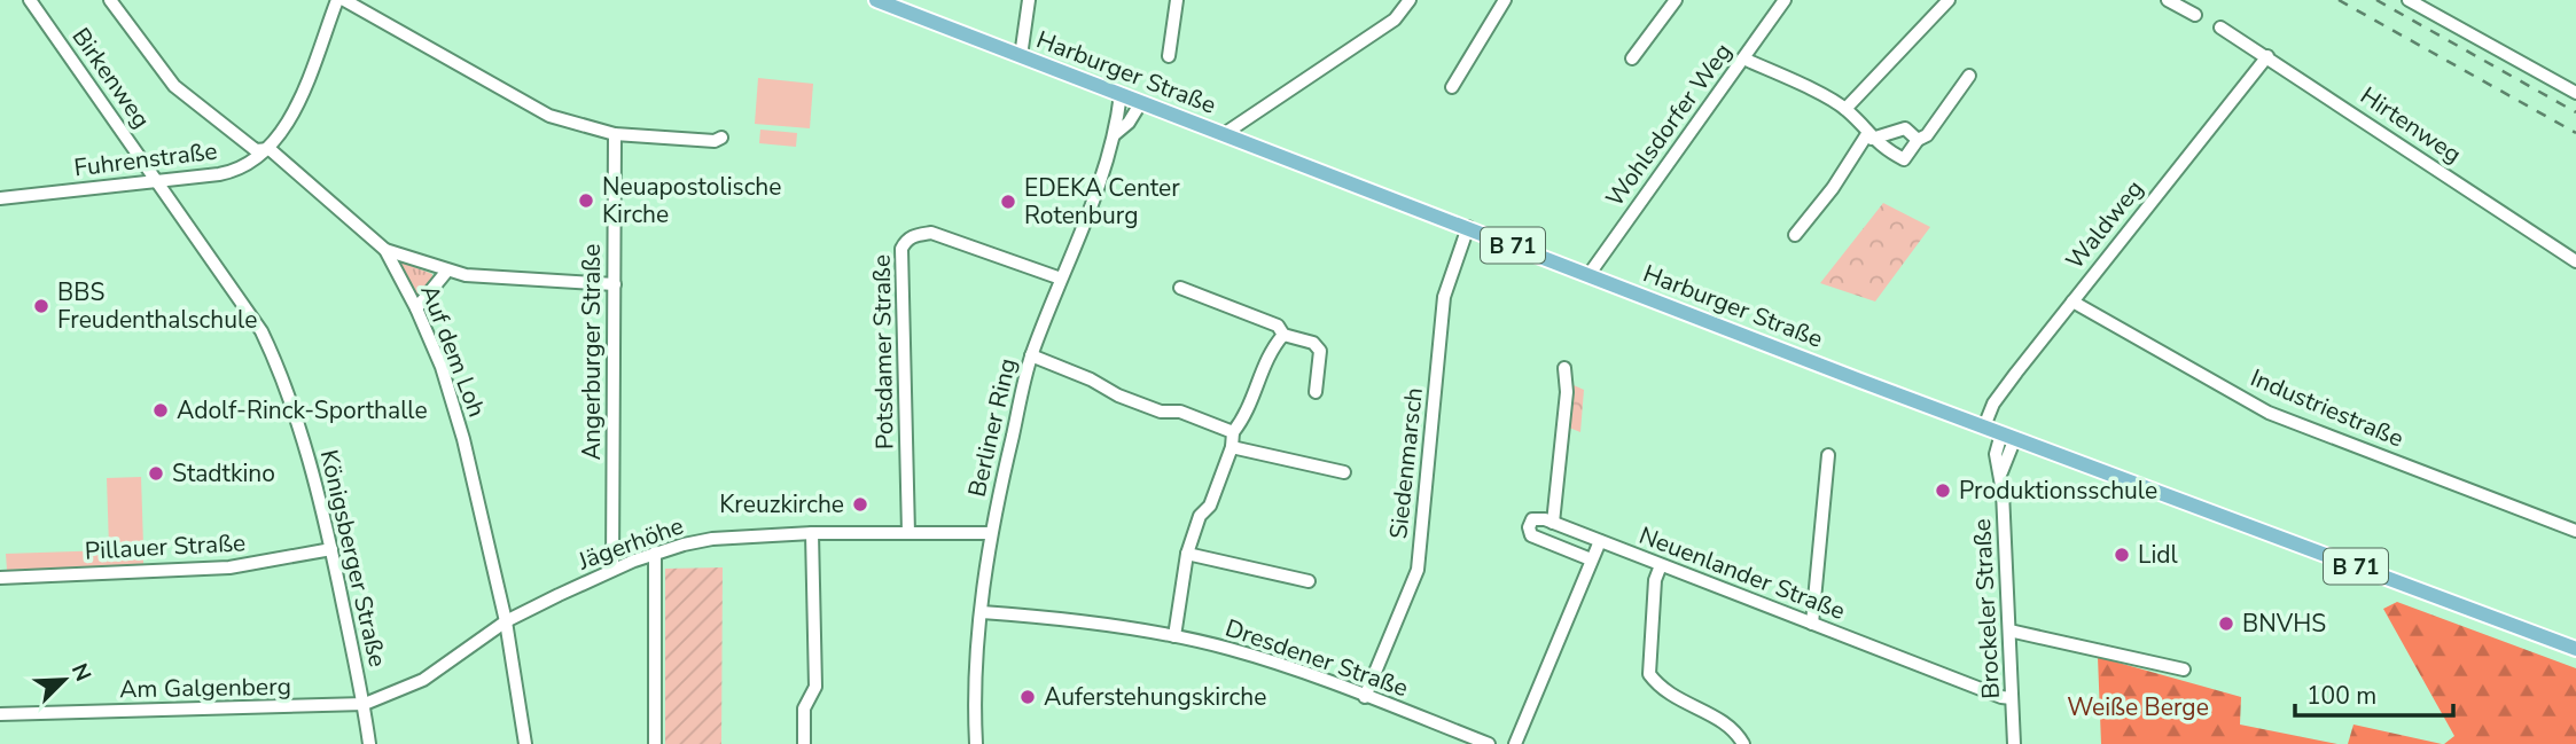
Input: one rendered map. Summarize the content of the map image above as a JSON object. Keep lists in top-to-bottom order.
{
  "streets": {
    "main road": ["Harburger Straße", "B 71"],
    "street": [
      "Birkenweg",
      "Wohlsdorfer Weg",
      "Hirtenweg",
      "Fuhrenstraße",
      "Waldweg",
      "Auf dem Loh",
      "Angerburger Straße",
      "Potsdamer Straße",
      "Industriestraße",
      "Berliner Ring",
      "Siedenmarsch",
      "Jägerhöhe",
      "Pillauer Straße",
      "Königsberger Straße",
      "Neuenlander Straße",
      "Brockeler Straße",
      "Dresdener Straße",
      "Am Galgenberg"
    ]
  },
  "crossings": [
    ["Harburger Straße", "Wohlsdorfer Weg"],
    ["Harburger Straße", "Waldweg"],
    ["Harburger Straße", "Berliner Ring"],
    ["Harburger Straße", "Siedenmarsch"],
    ["Harburger Straße", "Brockeler Straße"],
    ["Birkenweg", "Fuhrenstraße"],
    ["Birkenweg", "Königsberger Straße"],
    ["Hirtenweg", "Waldweg"],
    ["Fuhrenstraße", "Auf dem Loh"],
    ["Fuhrenstraße", "Königsberger Straße"],
    ["Waldweg", "Industriestraße"],
    ["Auf dem Loh", "Jägerhöhe"],
    ["Angerburger Straße", "Jägerhöhe"],
    ["Potsdamer Straße", "Berliner Ring"],
    ["Potsdamer Straße", "Jägerhöhe"],
    ["Berliner Ring", "Jägerhöhe"],
    ["Berliner Ring", "Dresdener Straße"],
    ["Siedenmarsch", "Dresdener Straße"],
    ["Jägerhöhe", "Königsberger Straße"],
    ["Jägerhöhe", "Am Galgenberg"],
    ["Pillauer Straße", "Königsberger Straße"],
    ["Königsberger Straße", "Am Galgenberg"],
    ["Neuenlander Straße", "Brockeler Straße"]
  ],
  "parks": ["Weiße Berge"],
  "places": [
    "Neuapostolische Kirche",
    "EDEKA Center Rotenburg",
    "BBS Freudenthalschule",
    "Adolf-Rinck-Sporthalle",
    "Stadtkino",
    "Produktionsschule",
    "Kreuzkirche",
    "Lidl",
    "BNVHS",
    "Auferstehungskirche"
  ],
  "scale_bar": "100 m",
  "north": "top right"
}
